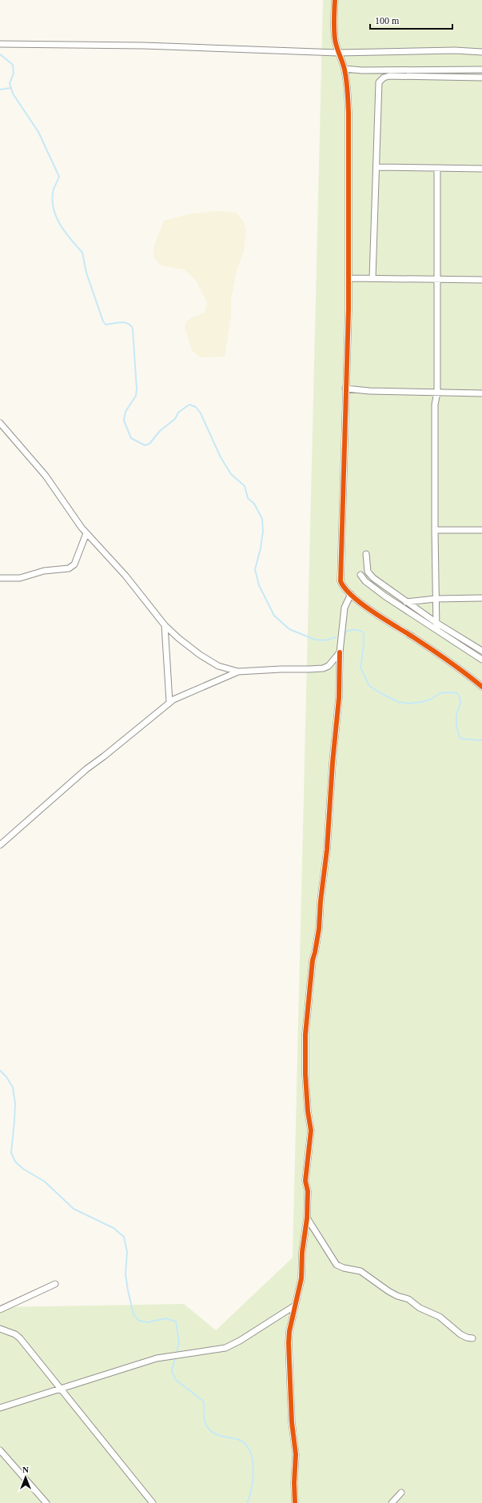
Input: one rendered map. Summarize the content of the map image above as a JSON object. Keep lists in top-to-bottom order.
{
  "scale_bar": "100 m",
  "north": "top"
}
